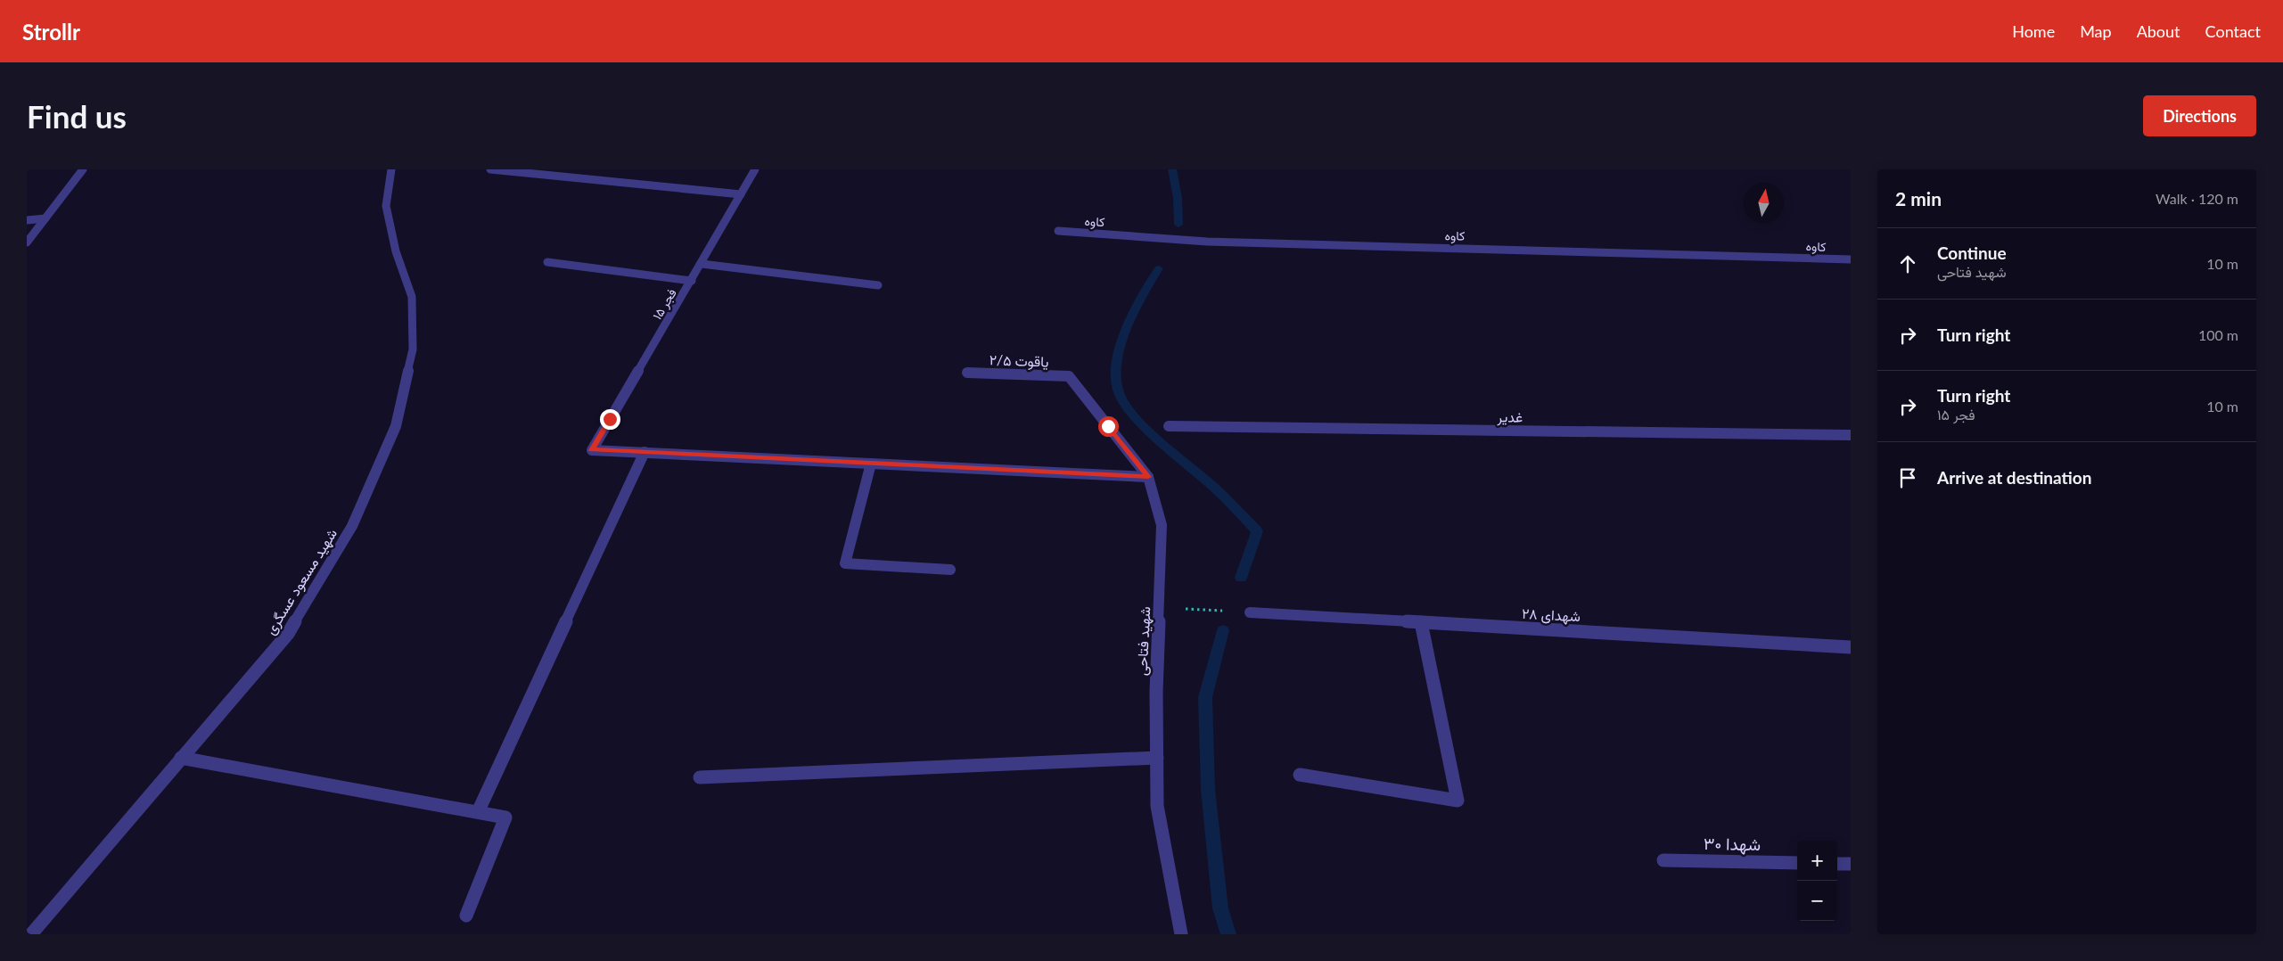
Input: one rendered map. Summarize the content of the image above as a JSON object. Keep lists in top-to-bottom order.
{
  "streets": {
    "street": [
      "کاوه",
      "فجر ۱۵",
      "یاقوت ۲/۵",
      "غدیر",
      "شهید مسعود عسگری",
      "شهدای ۲۸",
      "شهید فتاحی",
      "شهدا ۳۰"
    ]
  },
  "crossings": [
    ["یاقوت ۲/۵", "شهید فتاحی"]
  ],
  "north": "top",
  "page": {
    "header": "Strollr",
    "nav": [
      "Home",
      "Map",
      "About",
      "Contact"
    ],
    "buttons": "Directions",
    "title": "Find us",
    "heading": ["2 min", "Walk · 120 m"],
    "list": [
      ["Continue", "شهید فتاحی", "10 m"],
      ["Turn right", "100 m"],
      ["Turn right", "فجر ۱۵", "10 m"],
      "Arrive at destination"
    ],
    "map_buttons": ["+", "−"]
  }
}
